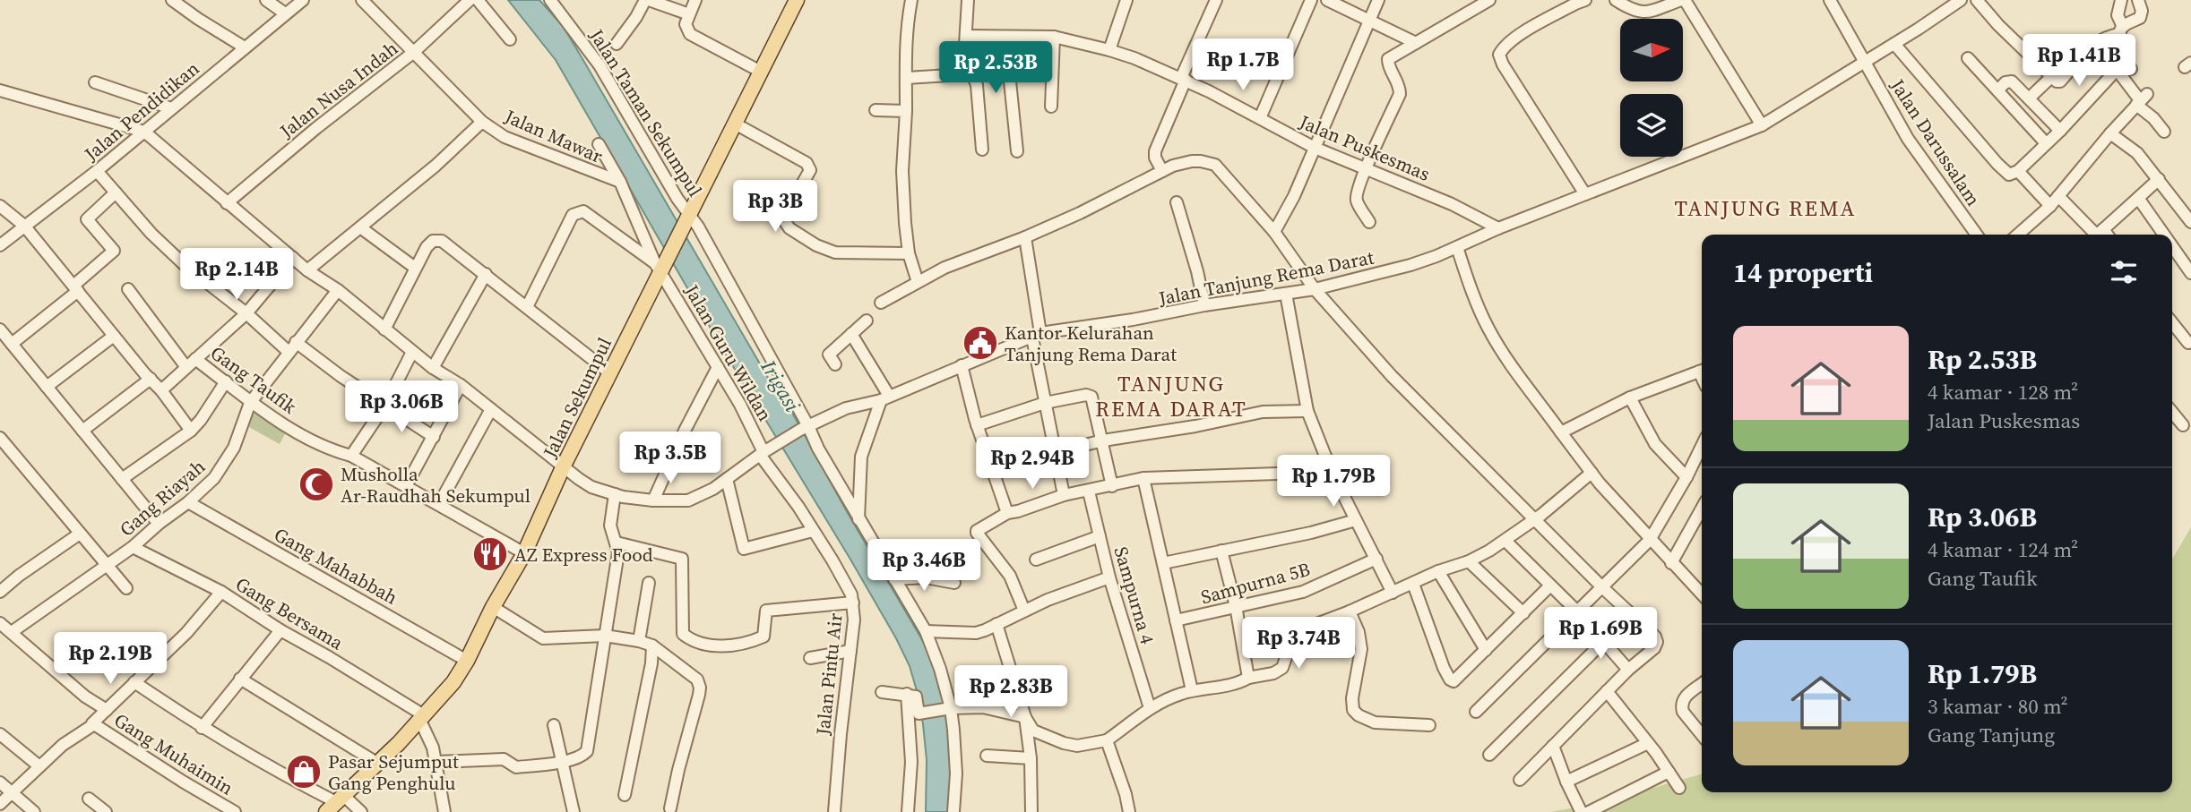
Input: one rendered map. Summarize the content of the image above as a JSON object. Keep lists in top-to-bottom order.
{
  "streets": {
    "main road": ["Jalan Sekumpul"],
    "street": [
      "Jalan Nusa Indah",
      "Jalan Pendidikan",
      "Jalan Taman Sekumpul",
      "Jalan Mawar",
      "Jalan Darussalam",
      "Jalan Puskesmas",
      "Jalan Tanjung Rema Darat",
      "Jalan Guru Wildan",
      "Gang Taufik",
      "Gang Riayah",
      "Gang Mahabbah",
      "Sampurna 5B",
      "Sampurna 4",
      "Gang Bersama",
      "Jalan Pintu Air",
      "Gang Muhaimin"
    ]
  },
  "crossings": [
    ["Jalan Nusa Indah", "Jalan Mawar"],
    ["Jalan Nusa Indah", "Jalan Tanjung Rema Darat"],
    ["Jalan Pendidikan", "Jalan Tanjung Rema Darat"],
    ["Jalan Taman Sekumpul", "Jalan Tanjung Rema Darat"],
    ["Jalan Taman Sekumpul", "Jalan Sekumpul"],
    ["Jalan Mawar", "Jalan Guru Wildan"],
    ["Jalan Mawar", "Jalan Sekumpul"],
    ["Jalan Darussalam", "Jalan Tanjung Rema Darat"],
    ["Jalan Puskesmas", "Jalan Tanjung Rema Darat"],
    ["Jalan Tanjung Rema Darat", "Jalan Guru Wildan"],
    ["Jalan Tanjung Rema Darat", "Jalan Sekumpul"],
    ["Jalan Tanjung Rema Darat", "Gang Riayah"],
    ["Jalan Tanjung Rema Darat", "Jalan Pintu Air"],
    ["Jalan Guru Wildan", "Jalan Sekumpul"],
    ["Jalan Guru Wildan", "Jalan Pintu Air"],
    ["Gang Taufik", "Jalan Sekumpul"],
    ["Gang Taufik", "Gang Riayah"],
    ["Jalan Sekumpul", "Gang Mahabbah"],
    ["Jalan Sekumpul", "Gang Bersama"],
    ["Gang Riayah", "Gang Mahabbah"],
    ["Gang Riayah", "Gang Bersama"]
  ],
  "districts": ["TANJUNG REMA", "TANJUNG REMA DARAT"],
  "water": ["Irigasi"],
  "places": {
    "public building": ["Kantor Kelurahan Tanjung Rema Darat"],
    "mosque": ["Musholla Ar-Raudhah Sekumpul"],
    "restaurant": ["AZ Express Food"],
    "shop": ["Pasar Sejumput Gang Penghulu"]
  },
  "north": "right",
  "page": {
    "price": [
      "Rp 1.41B",
      "Rp 1.7B",
      "Rp 2.53B",
      "Rp 3B",
      "Rp 2.14B",
      "Rp 3.06B",
      "Rp 3.5B",
      "Rp 2.94B",
      "Rp 1.79B",
      "Rp 3.46B",
      "Rp 1.69B",
      "Rp 3.74B",
      "Rp 2.19B",
      "Rp 2.83B"
    ],
    "heading": "14 properti",
    "list": [
      {
        "name": "Rp 2.53B",
        "note": "4 kamar · 128 m² · Jalan Puskesmas"
      },
      {
        "name": "Rp 3.06B",
        "note": "4 kamar · 124 m² · Gang Taufik"
      },
      {
        "name": "Rp 1.79B",
        "note": "3 kamar · 80 m² · Gang Tanjung"
      }
    ]
  }
}
